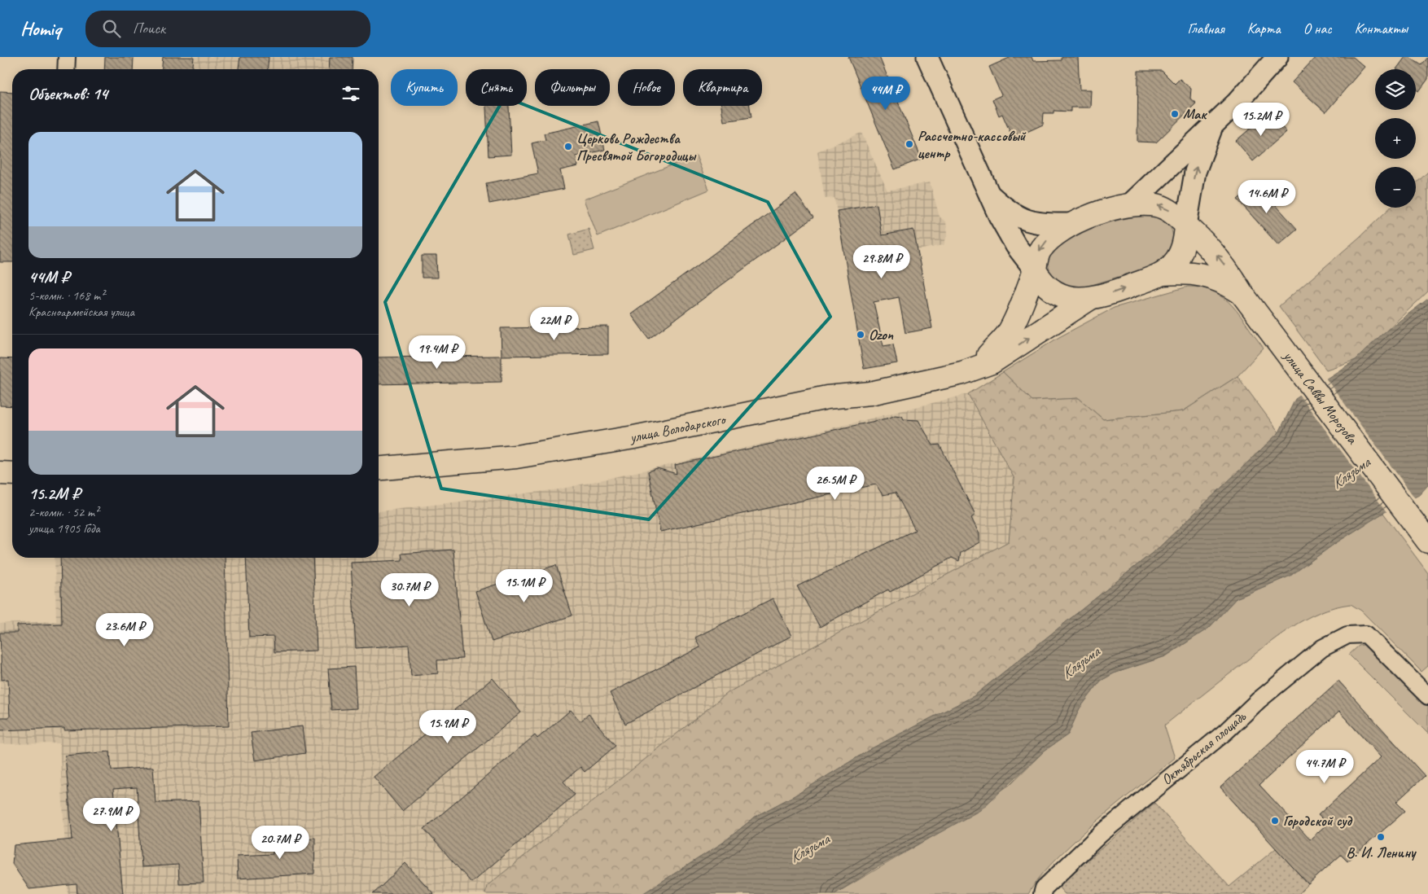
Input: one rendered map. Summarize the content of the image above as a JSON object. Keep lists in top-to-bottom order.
{
  "streets": {
    "main road": ["улица Саввы Морозова", "улица Володарского"],
    "street": ["Октябрьская площадь"]
  },
  "crossings": [
    ["улица Саввы Морозова", "улица Володарского"]
  ],
  "water": ["Клязьма"],
  "places": [
    "Мак",
    "Рассчетно-кассовый центр",
    "Церковь Рождества Пресвятой Богородицы",
    "Ozon",
    "Городской суд",
    "В. И. Ленину"
  ],
  "page": {
    "header": "Homiq",
    "search": "Поиск",
    "nav": [
      "Главная",
      "Карта",
      "О нас",
      "Контакты"
    ],
    "map_buttons": ["+", "−"],
    "chip": [
      "Купить",
      "Снять",
      "Фильтры",
      "Новое",
      "Квартира"
    ],
    "heading": "Объектов: 14",
    "price": [
      "44M ₽",
      "15.2M ₽",
      "14.6M ₽",
      "29.8M ₽",
      "22M ₽",
      "19.4M ₽",
      "26.5M ₽",
      "15.1M ₽",
      "30.7M ₽",
      "23.6M ₽",
      "15.9M ₽",
      "44.7M ₽",
      "27.9M ₽",
      "20.7M ₽"
    ],
    "list": [
      {
        "name": "44M ₽",
        "note": "5-комн. · 168 m² · Красноармейская улица"
      },
      {
        "name": "15.2M ₽",
        "note": "2-комн. · 52 m² · улица 1905 Года"
      }
    ]
  }
}
